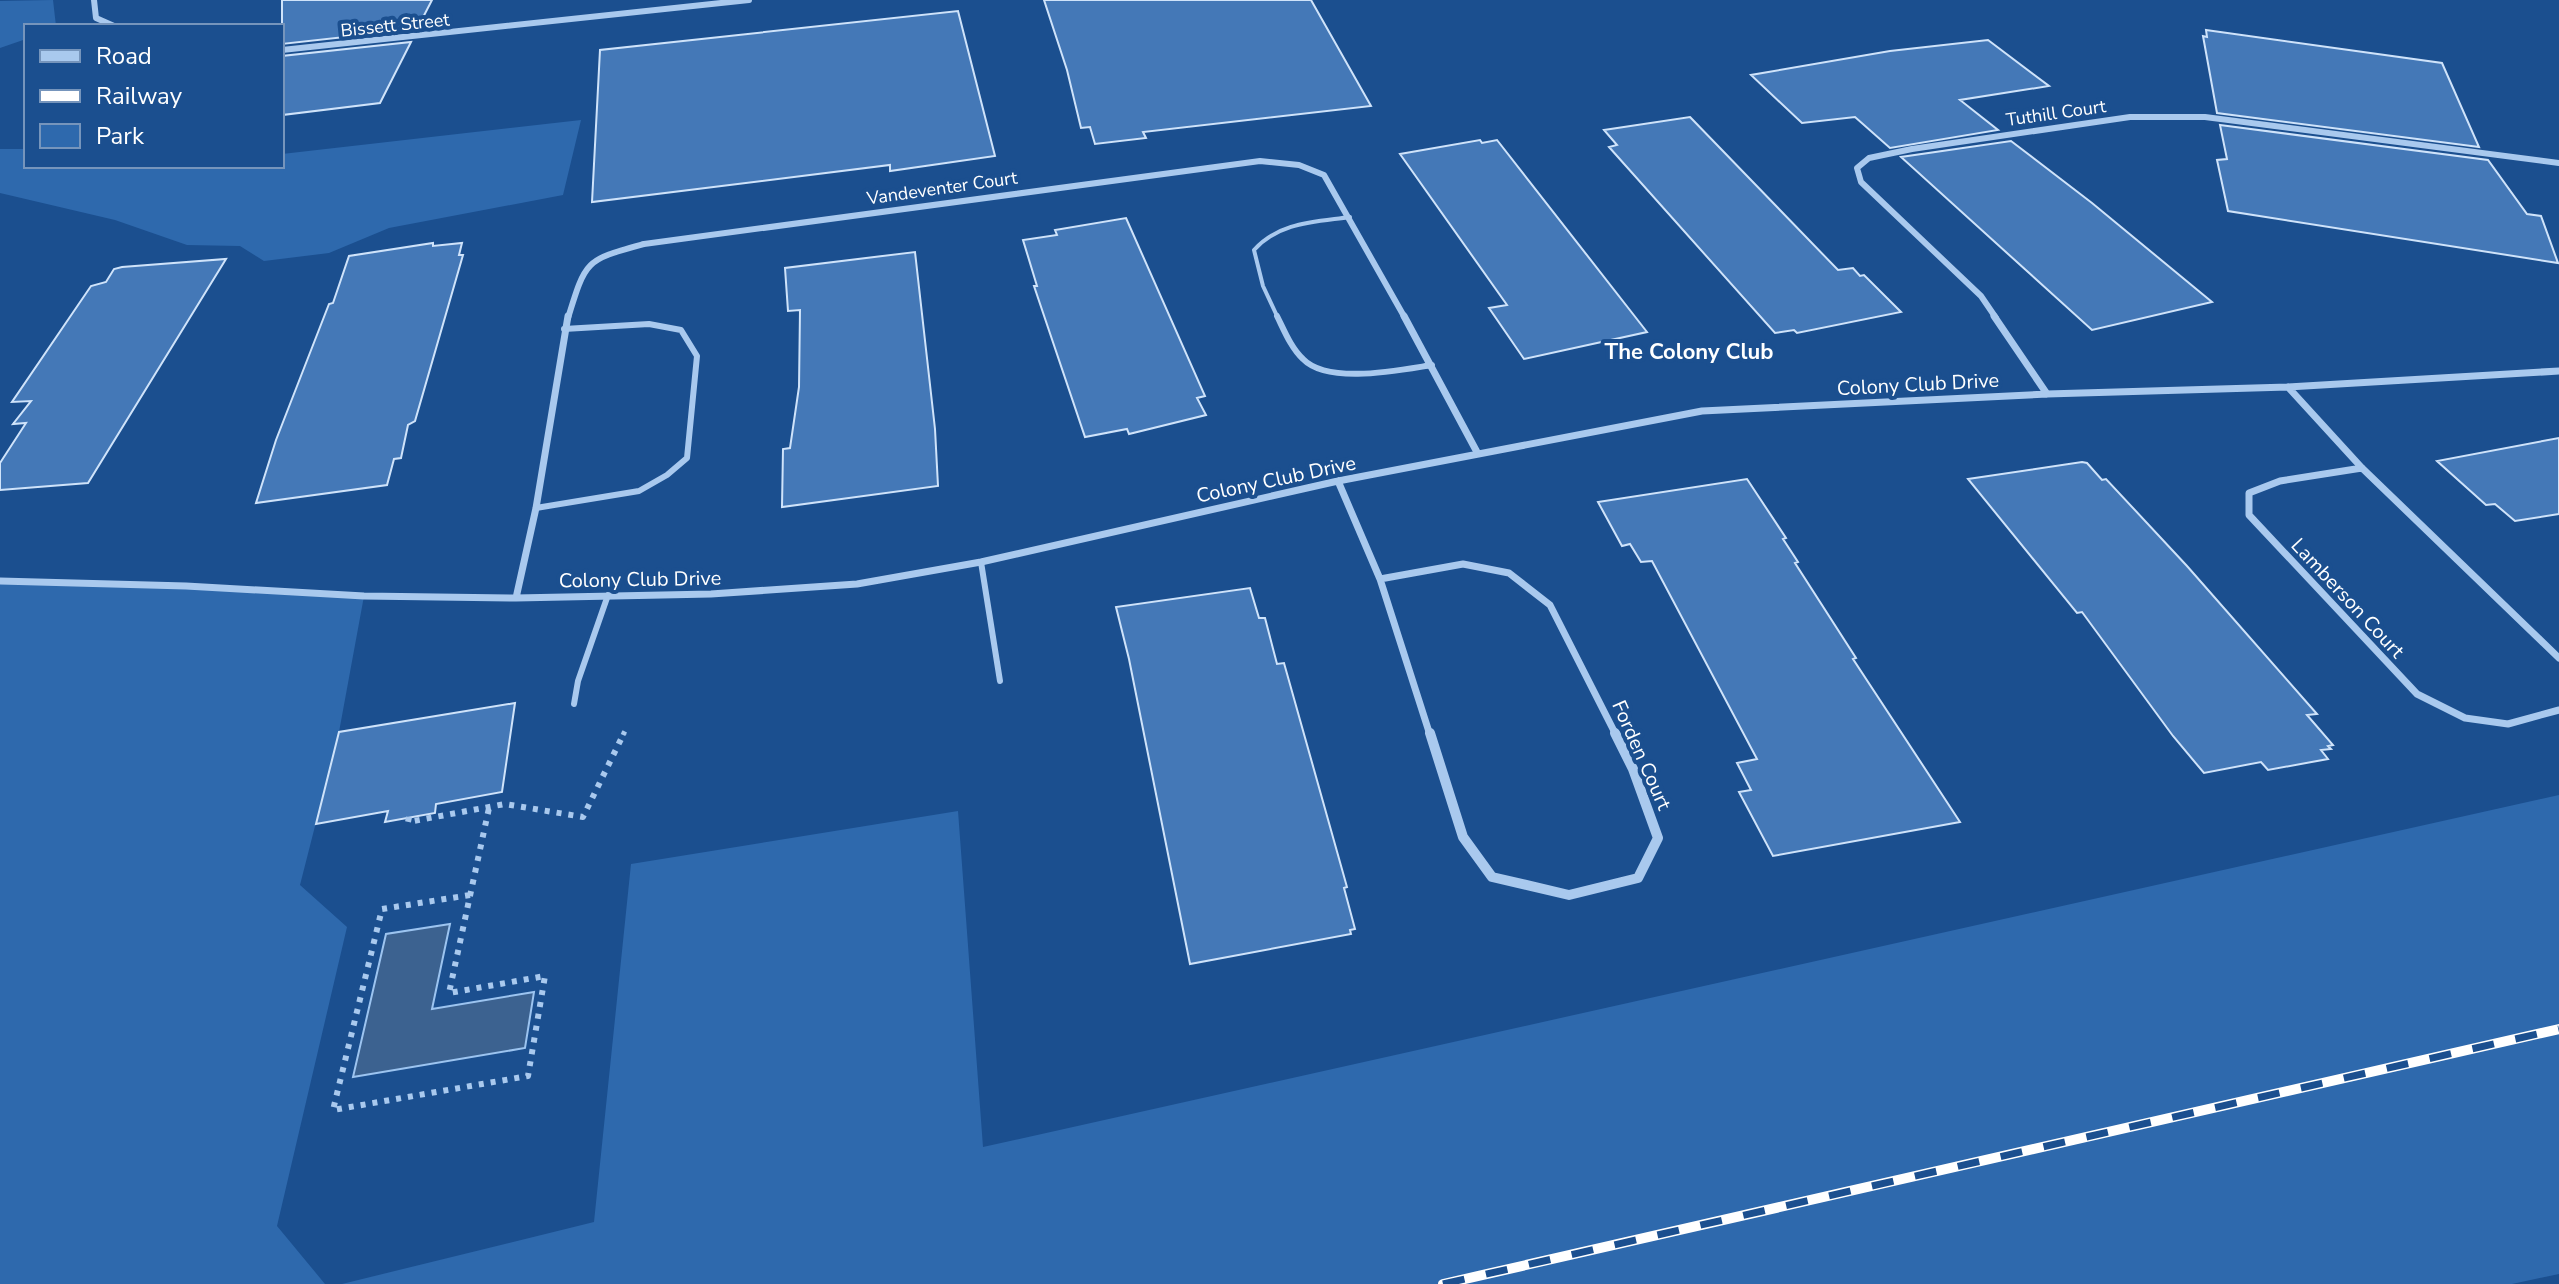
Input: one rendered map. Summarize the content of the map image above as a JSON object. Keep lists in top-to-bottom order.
{
  "streets": {
    "street": [
      "Bissett Street",
      "Tuthill Court",
      "Vandeventer Court",
      "Colony Club Drive",
      "Lamberson Court",
      "Forden Court"
    ]
  },
  "crossings": [
    ["Tuthill Court", "Colony Club Drive"],
    ["Vandeventer Court", "Colony Club Drive"],
    ["Colony Club Drive", "Forden Court"]
  ],
  "districts": ["The Colony Club"],
  "legend": ["Road", "Railway", "Park"]
}
